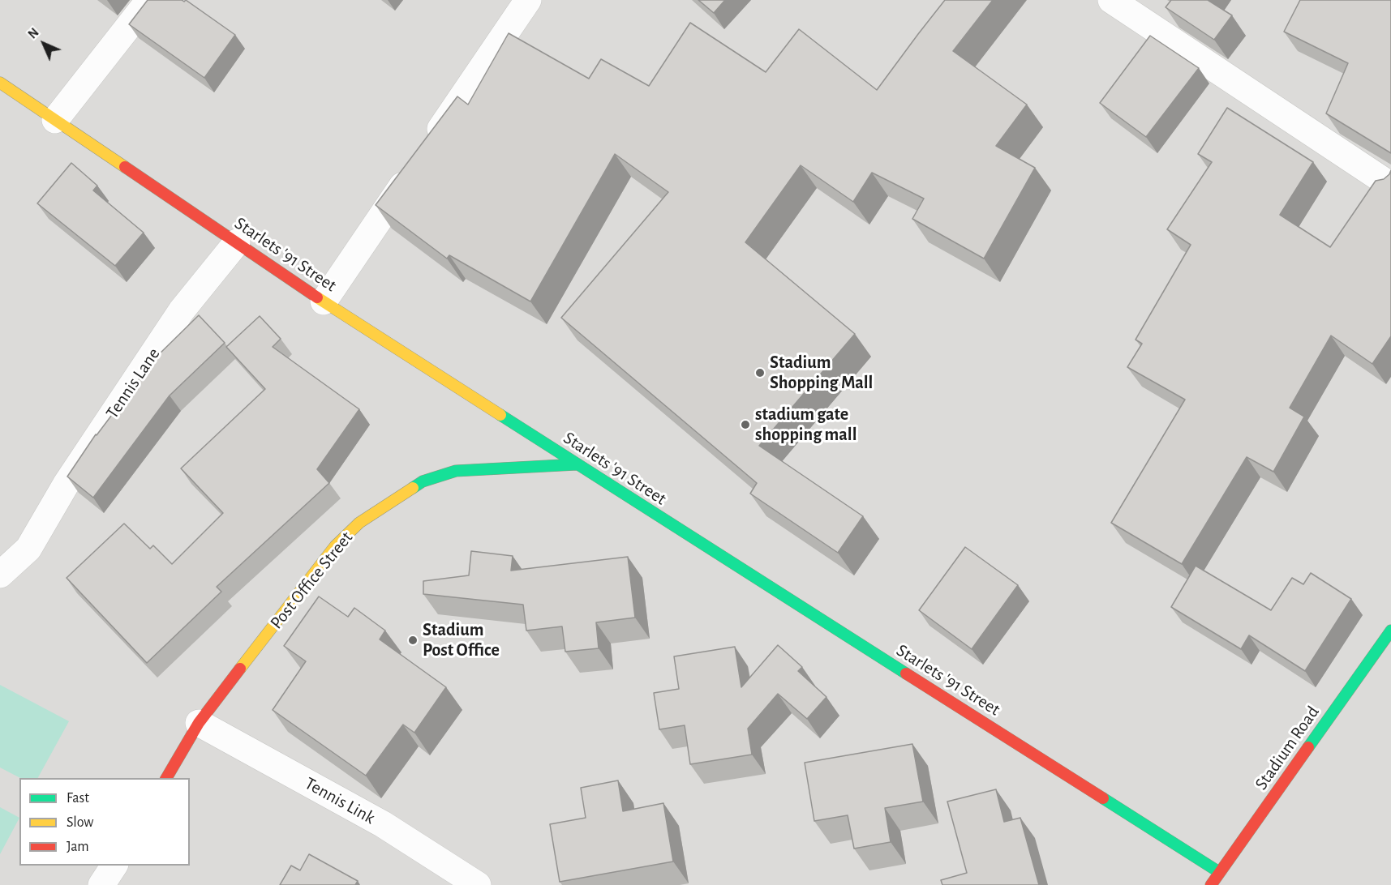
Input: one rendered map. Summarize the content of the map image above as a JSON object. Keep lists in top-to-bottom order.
{
  "streets": {
    "street": [
      "Starlets '91 Street",
      "Tennis Lane",
      "Post Office Street",
      "Stadium Road",
      "Tennis Link"
    ]
  },
  "crossings": [
    ["Starlets '91 Street", "Tennis Lane"],
    ["Starlets '91 Street", "Post Office Street"],
    ["Starlets '91 Street", "Stadium Road"],
    ["Post Office Street", "Tennis Link"]
  ],
  "places": ["Stadium Shopping Mall", "stadium gate shopping mall", "Stadium Post Office"],
  "legend": ["Fast", "Slow", "Jam"],
  "north": "top left"
}
